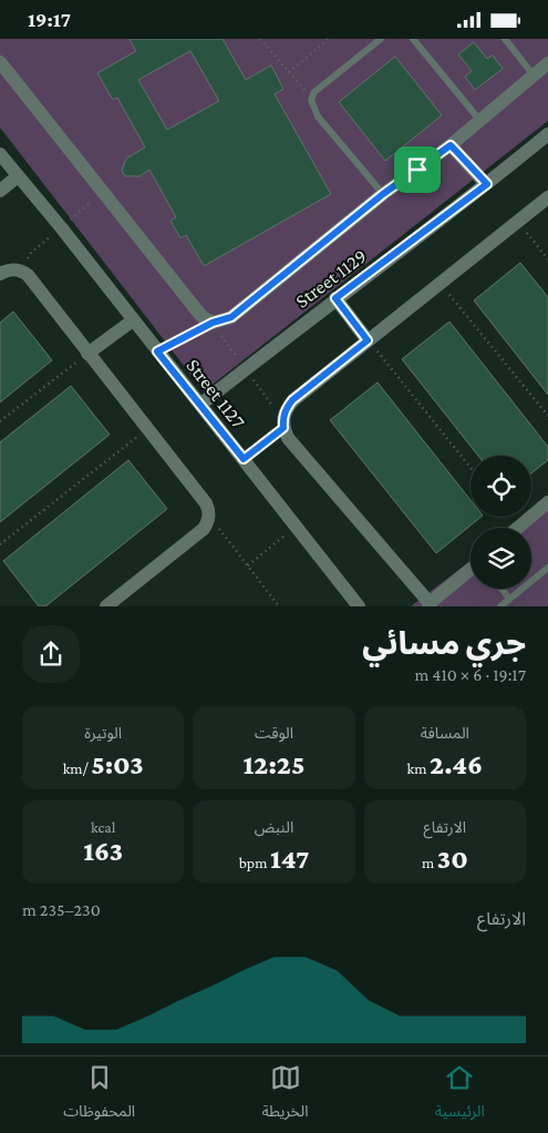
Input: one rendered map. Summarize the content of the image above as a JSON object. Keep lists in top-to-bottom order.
{
  "streets": {
    "street": ["Street 1129", "Street 1127"]
  },
  "crossings": [
    ["Street 1129", "Street 1127"]
  ],
  "page": {
    "status": "19:17",
    "heading": ["جري مسائي", "19:17 · 6 × 410 m"],
    "stats": [
      ["المسافة", "2.46 km"],
      ["الوقت", "12:25"],
      ["الوتيرة", "5:03 /km"],
      ["الارتفاع", "30 m"],
      ["النبض", "147 bpm"],
      ["kcal", "163"]
    ],
    "chart": ["الارتفاع", "230–235 m"],
    "tabs": ["الرئيسية", "الخريطة", "المحفوظات"]
  }
}
